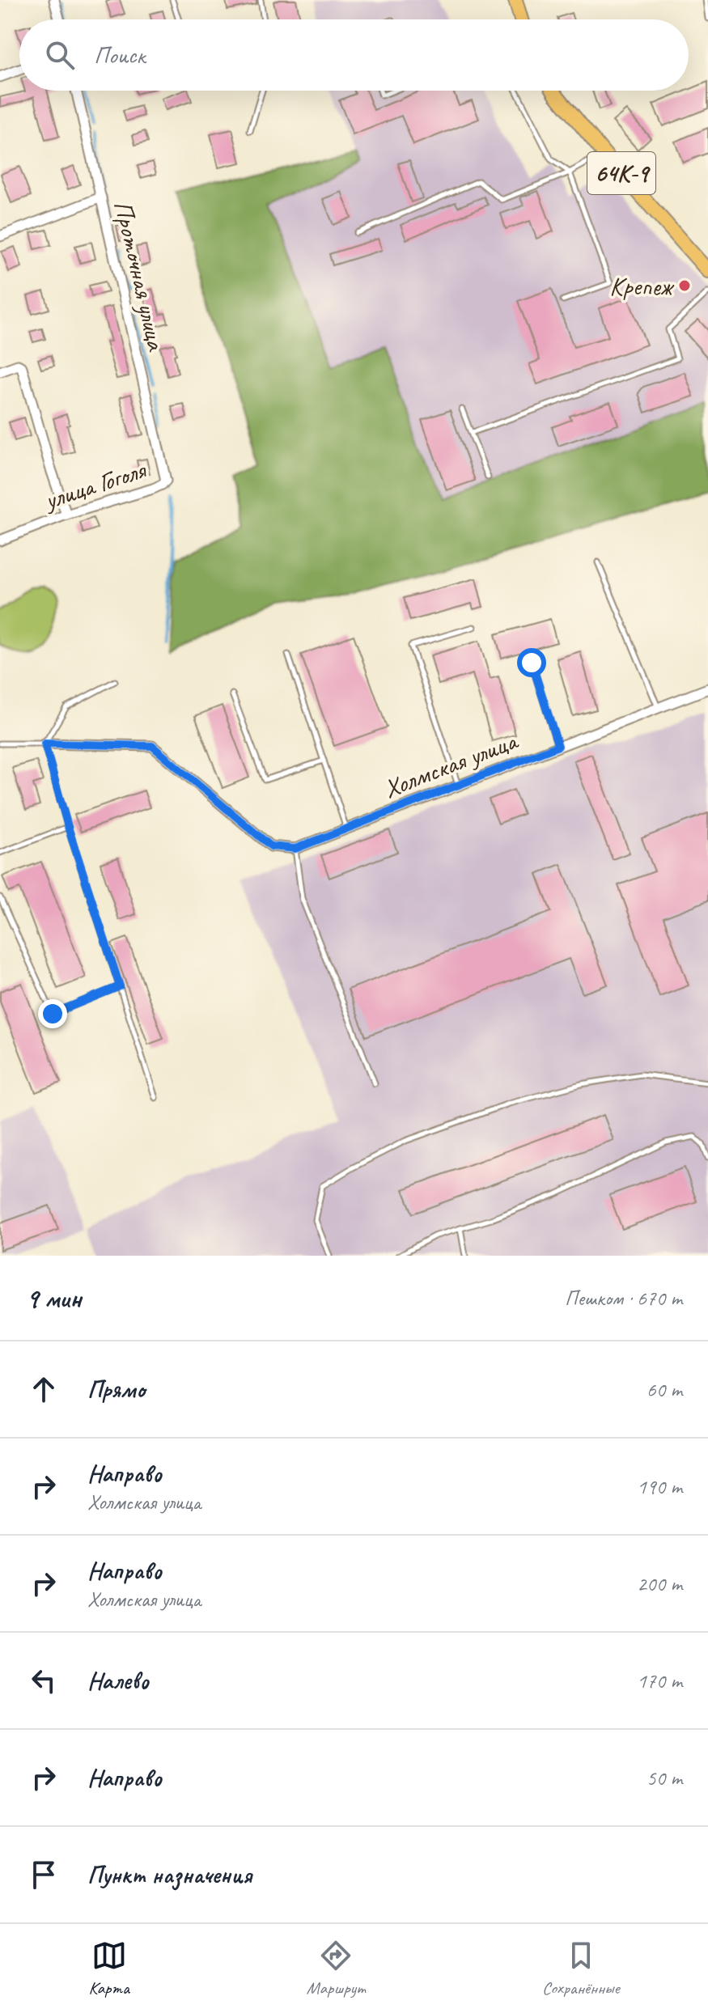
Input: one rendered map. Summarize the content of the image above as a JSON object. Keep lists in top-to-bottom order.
{
  "streets": {
    "main road": ["64К-9"],
    "street": ["Проточная улица", "улица Гоголя", "Холмская улица"]
  },
  "crossings": [
    ["Проточная улица", "улица Гоголя"]
  ],
  "places": ["Крепеж"],
  "page": {
    "search": "Поиск",
    "heading": ["9 мин", "Пешком · 670 m"],
    "list": [
      ["Прямо", "60 m"],
      ["Направо", "Холмская улица", "190 m"],
      ["Направо", "Холмская улица", "200 m"],
      ["Налево", "170 m"],
      ["Направо", "50 m"],
      "Пункт назначения"
    ],
    "nav": ["Карта", "Маршрут", "Сохранённые"]
  }
}
